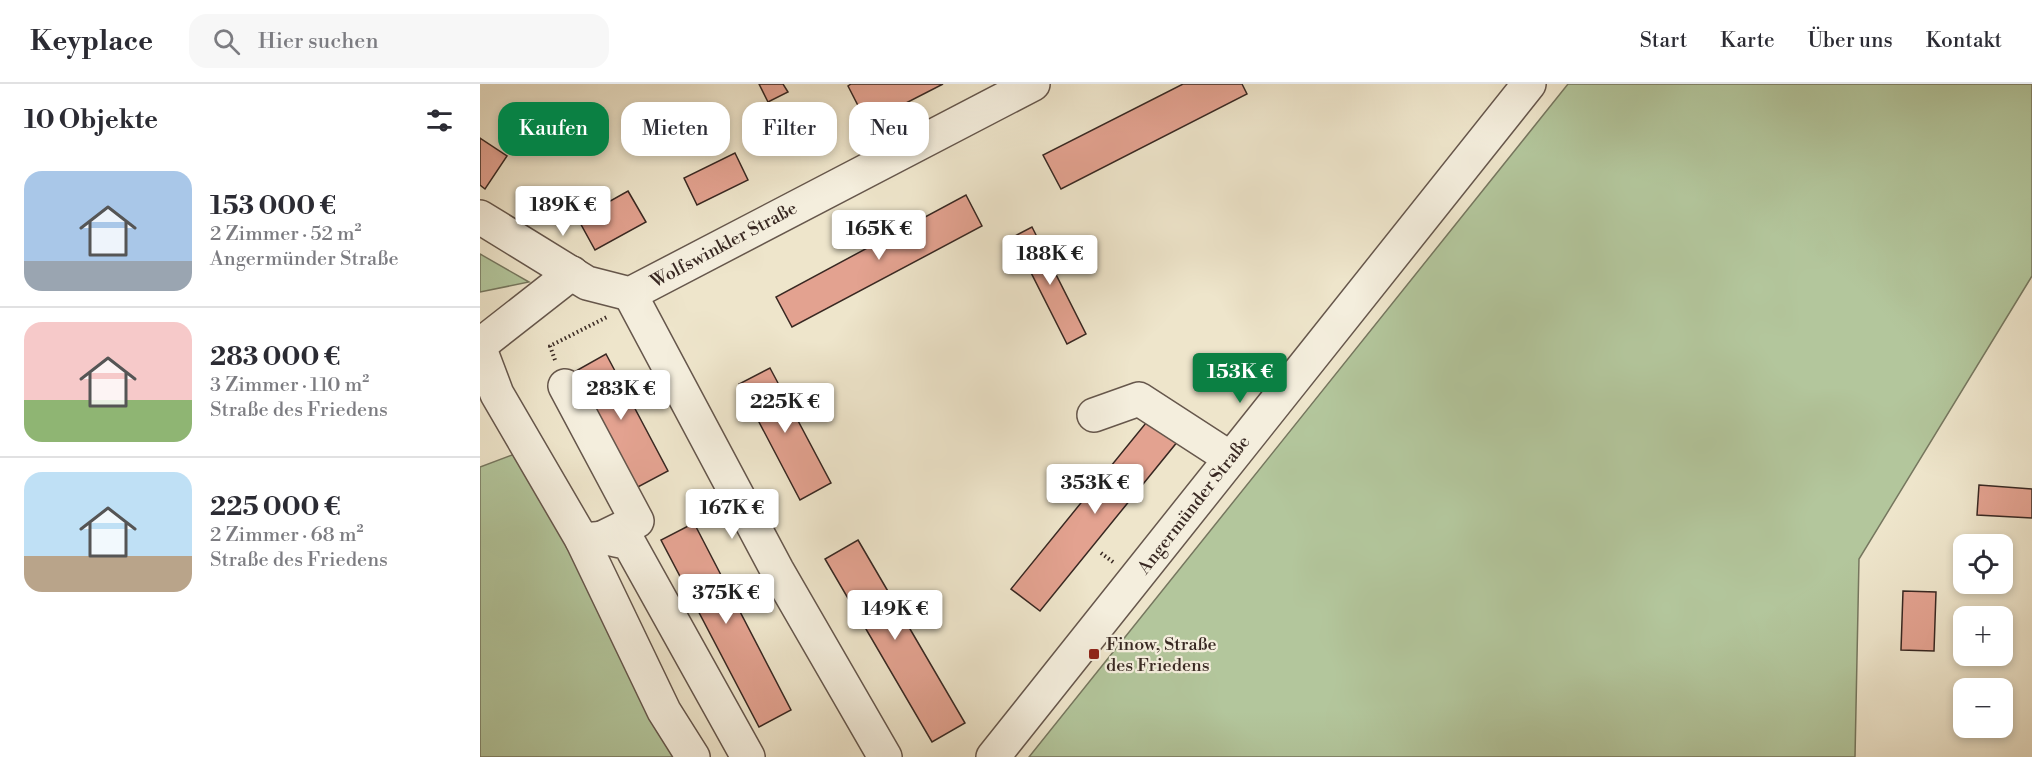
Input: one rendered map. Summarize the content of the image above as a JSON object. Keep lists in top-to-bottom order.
{
  "streets": {
    "street": ["Wolfswinkler Straße", "Angermünder Straße"]
  },
  "places": {
    "transit": ["Finow, Straße des Friedens"]
  },
  "page": {
    "header": "Keyplace",
    "search": "Hier suchen",
    "nav": [
      "Start",
      "Karte",
      "Über uns",
      "Kontakt"
    ],
    "heading": "10 Objekte",
    "chip": [
      "Kaufen",
      "Mieten",
      "Filter",
      "Neu"
    ],
    "list": [
      {
        "name": "153 000 €",
        "note": "2 Zimmer · 52 m² · Angermünder Straße"
      },
      {
        "name": "283 000 €",
        "note": "3 Zimmer · 110 m² · Straße des Friedens"
      },
      {
        "name": "225 000 €",
        "note": "2 Zimmer · 68 m² · Straße des Friedens"
      }
    ],
    "price": [
      "189K €",
      "165K €",
      "188K €",
      "153K €",
      "283K €",
      "225K €",
      "353K €",
      "167K €",
      "375K €",
      "149K €"
    ],
    "map_buttons": ["+", "−"]
  }
}
